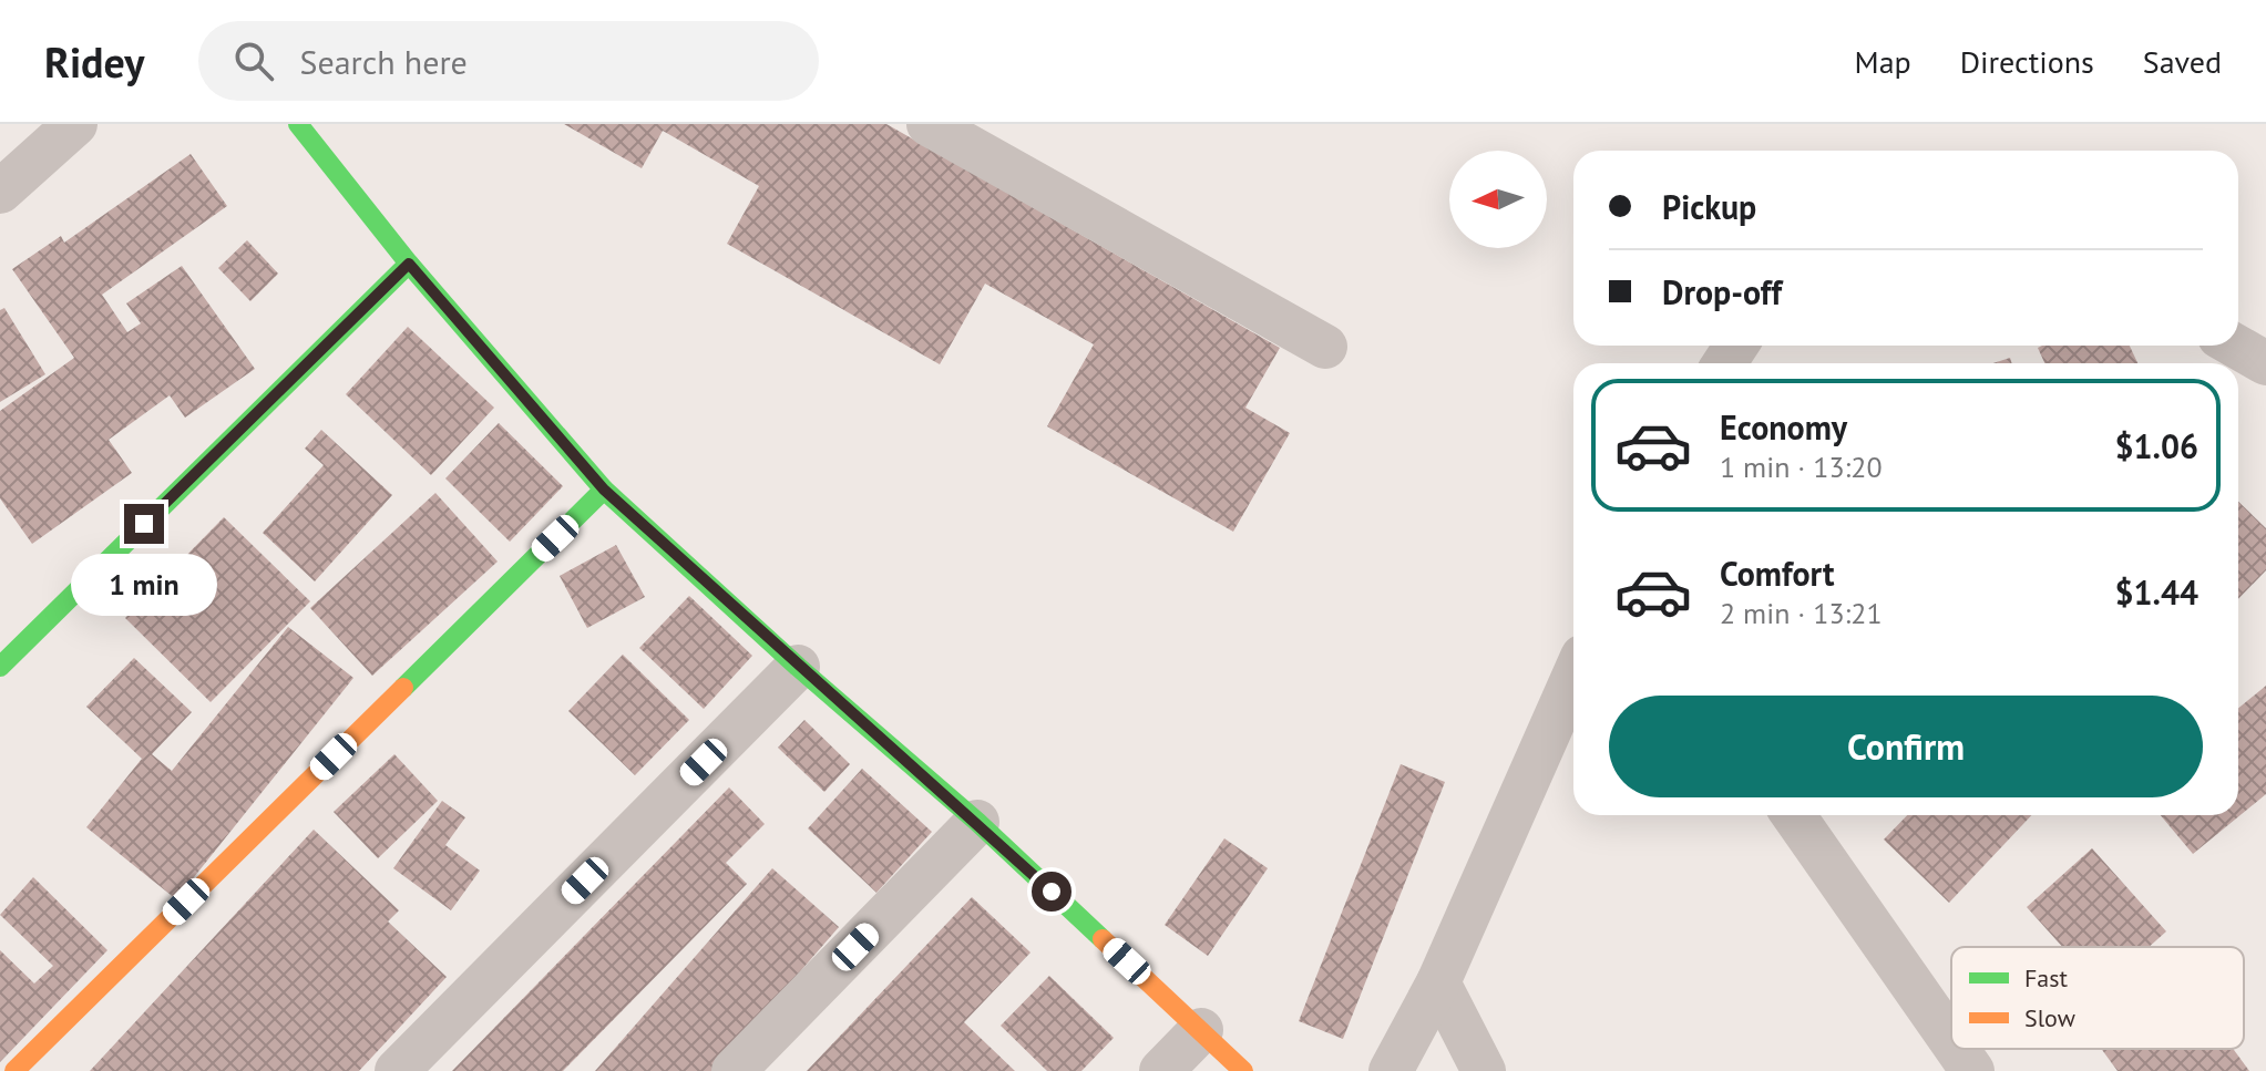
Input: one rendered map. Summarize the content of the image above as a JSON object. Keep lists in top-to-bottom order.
{
  "legend": ["Fast", "Slow"],
  "north": "left",
  "page": {
    "header": "Ridey",
    "search": "Search here",
    "nav": ["Map", "Directions", "Saved"],
    "banner": ["Pickup", "Drop-off"],
    "list": [
      {
        "name": "Economy",
        "note": "1 min · 13:20",
        "value": "$1.06"
      },
      {
        "name": "Comfort",
        "note": "2 min · 13:21",
        "value": "$1.44"
      }
    ],
    "bubble": "1 min",
    "buttons": "Confirm"
  }
}
